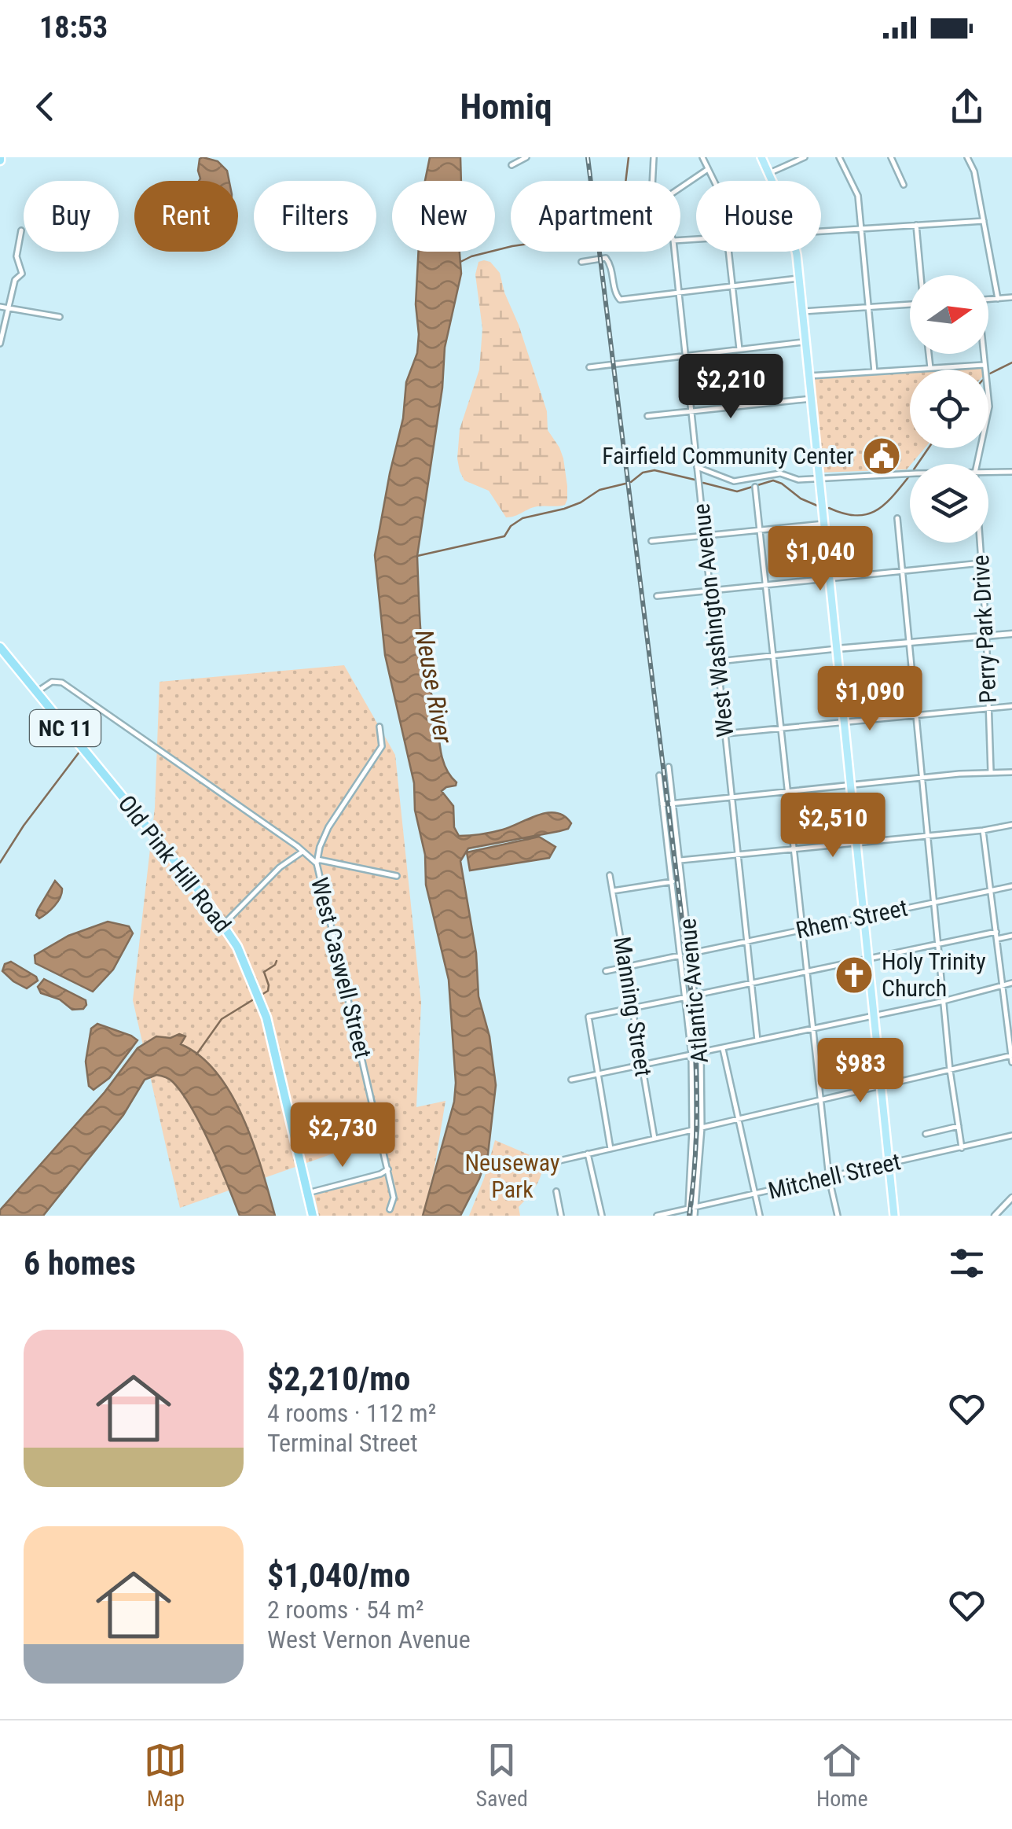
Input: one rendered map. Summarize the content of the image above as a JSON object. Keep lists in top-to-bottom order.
{
  "streets": {
    "highway": ["NC 11", "Old Pink Hill Road"],
    "street": [
      "West Washington Avenue",
      "Perry Park Drive",
      "Rhem Street",
      "West Caswell Street",
      "Atlantic Avenue",
      "Manning Street",
      "Mitchell Street"
    ]
  },
  "crossings": [
    ["West Washington Avenue", "Rhem Street"],
    ["Old Pink Hill Road", "West Caswell Street"],
    ["Rhem Street", "Atlantic Avenue"],
    ["Atlantic Avenue", "Mitchell Street"]
  ],
  "water": ["Neuse River"],
  "parks": ["Neuseway Park"],
  "places": {
    "public building": ["Fairfield Community Center"],
    "church": ["Holy Trinity Church"]
  },
  "north": "right",
  "page": {
    "status": "18:53",
    "header": "Homiq",
    "chip": [
      "Buy",
      "Rent",
      "Filters",
      "New",
      "Apartment",
      "House"
    ],
    "price": [
      "$2,210",
      "$1,040",
      "$1,090",
      "$2,510",
      "$983",
      "$2,730"
    ],
    "heading": "6 homes",
    "list": [
      {
        "name": "$2,210/mo",
        "note": "4 rooms · 112 m² · Terminal Street"
      },
      {
        "name": "$1,040/mo",
        "note": "2 rooms · 54 m² · West Vernon Avenue"
      }
    ],
    "tabs": ["Map", "Saved", "Home"]
  }
}
